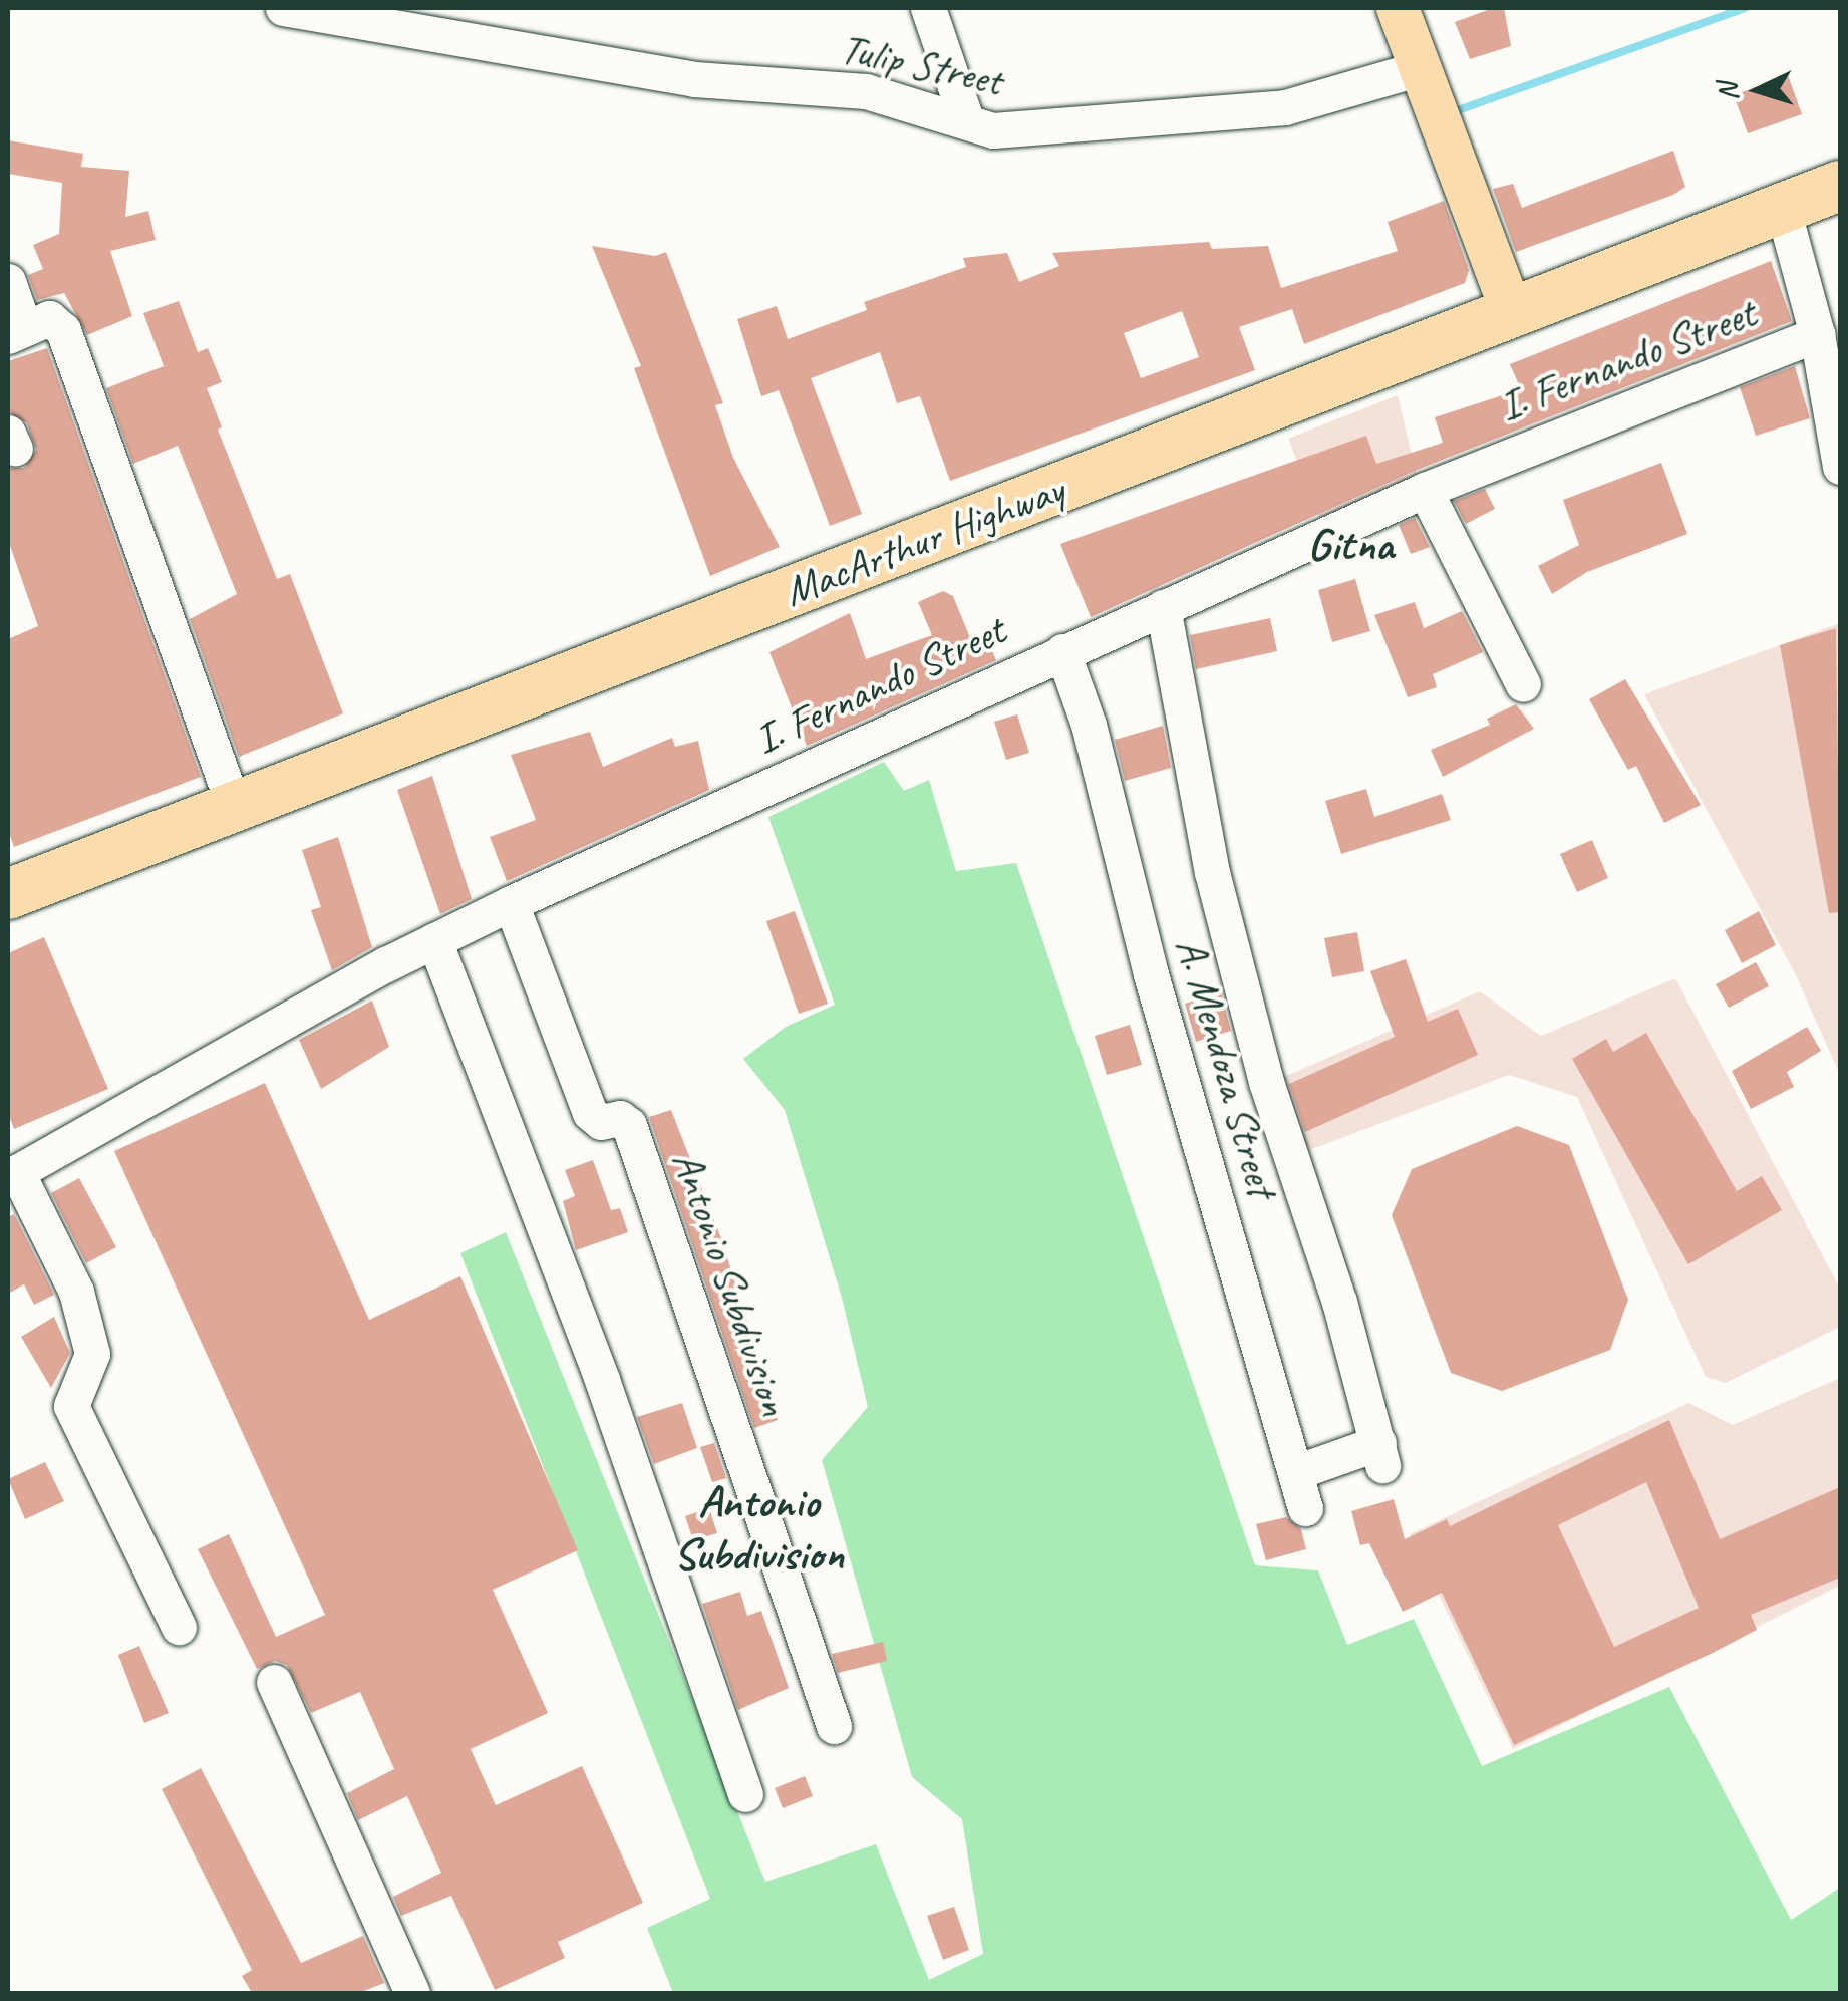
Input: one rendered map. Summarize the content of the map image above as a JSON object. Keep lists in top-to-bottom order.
{
  "streets": {
    "highway": ["MacArthur Highway"],
    "street": [
      "Tulip Street",
      "I. Fernando Street",
      "A. Mendoza Street",
      "Antonio Subdivision"
    ]
  },
  "crossings": [
    ["I. Fernando Street", "A. Mendoza Street"],
    ["I. Fernando Street", "Antonio Subdivision"]
  ],
  "districts": ["Gitna", "Antonio Subdivision"],
  "north": "left"
}
